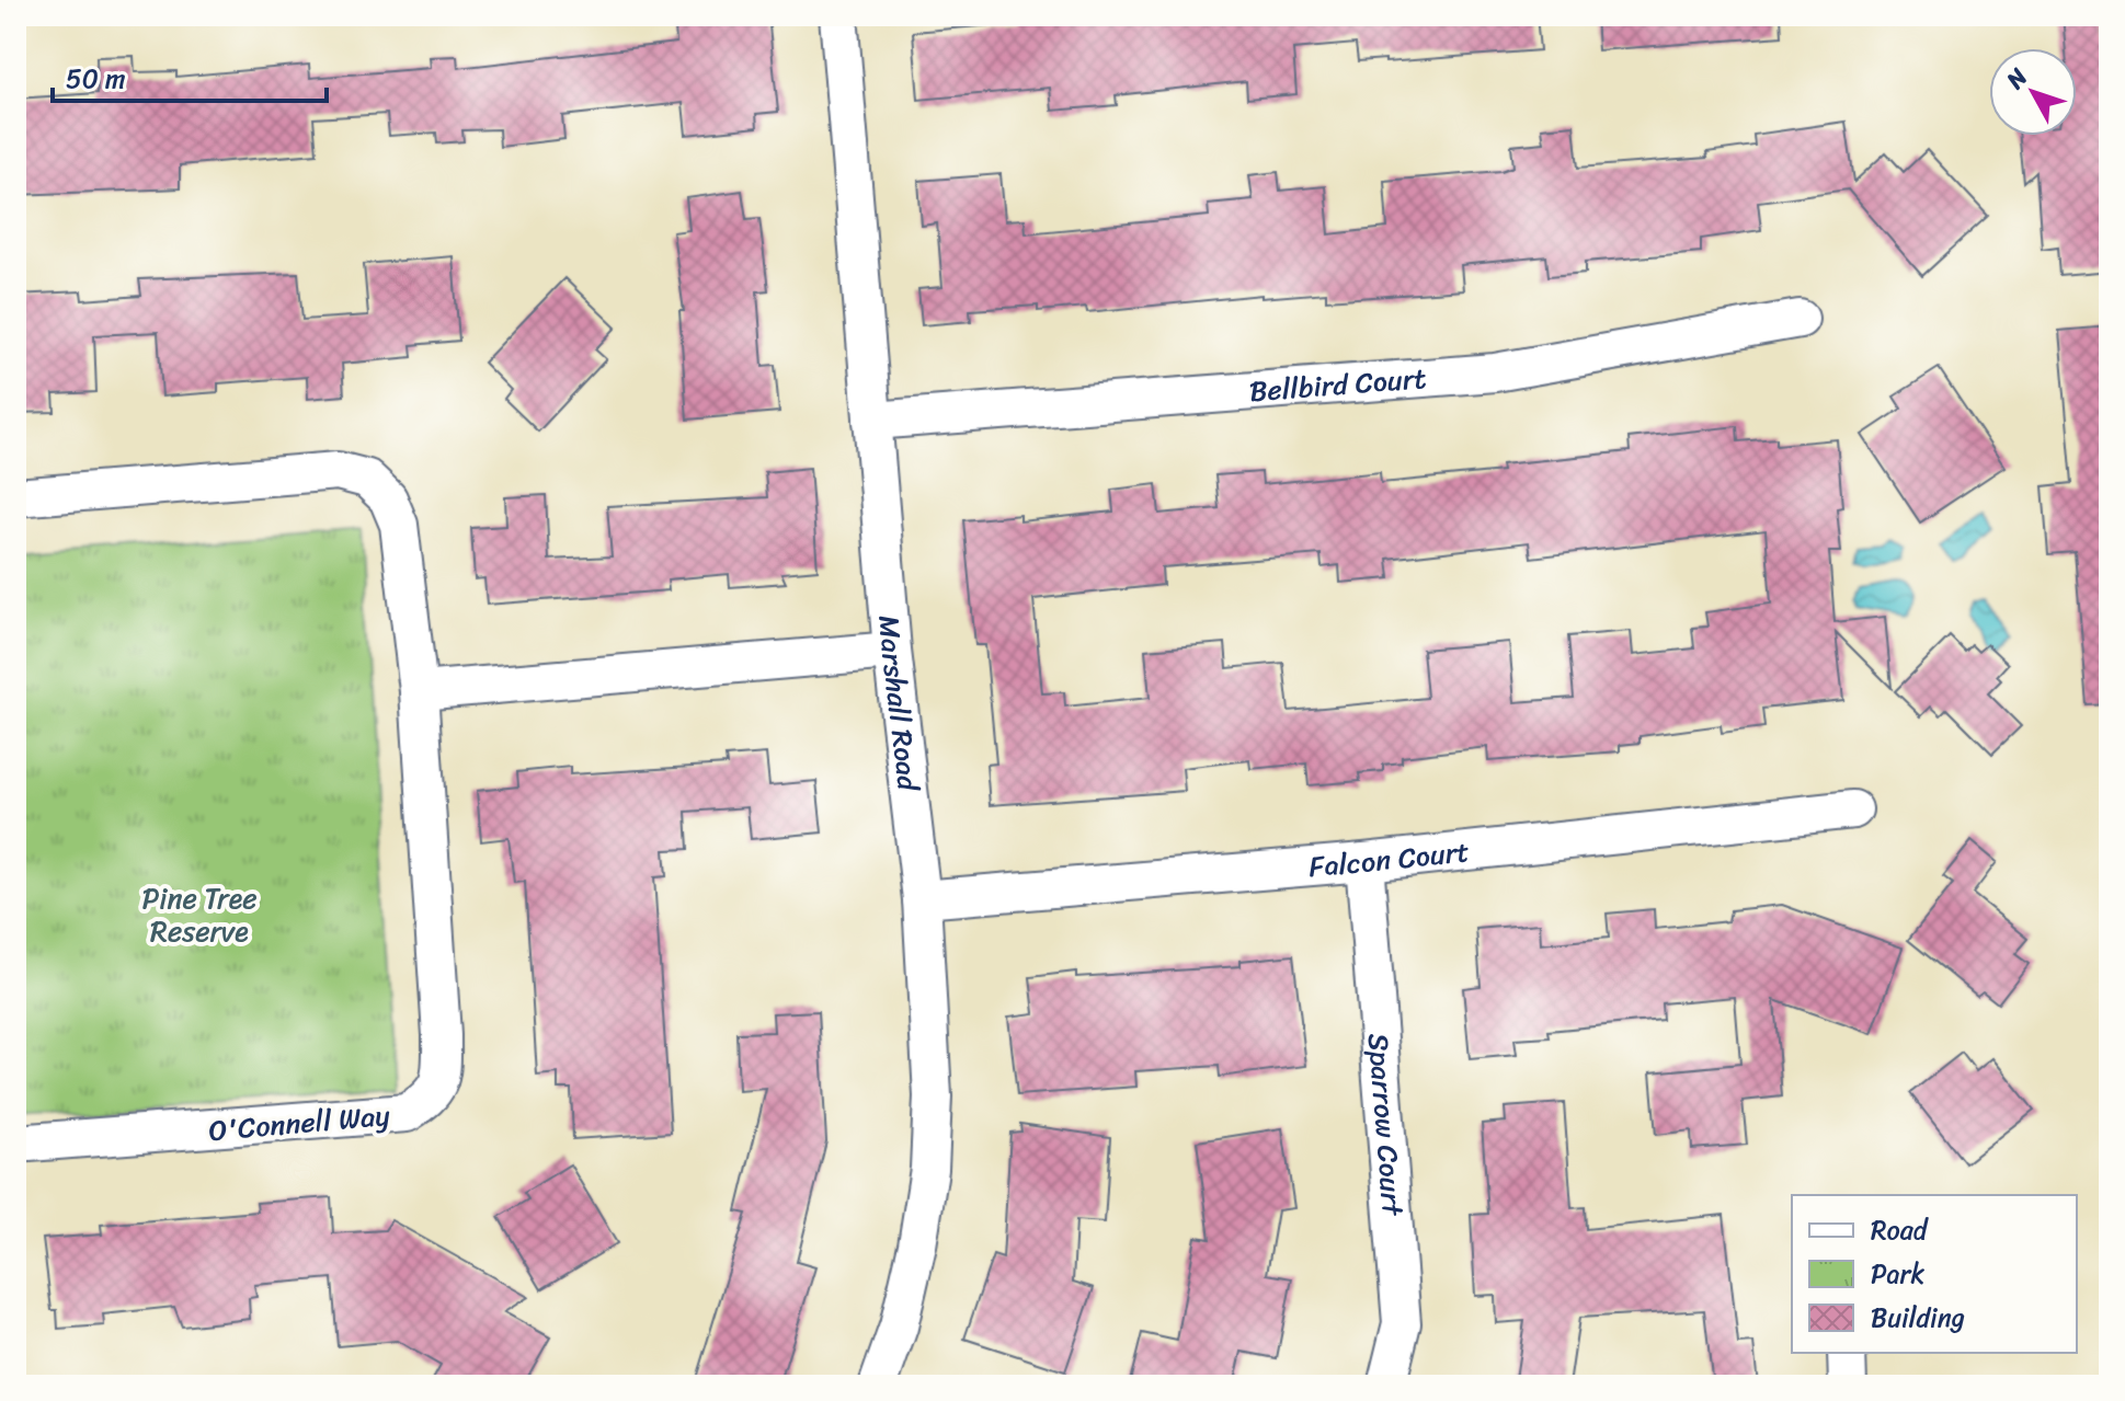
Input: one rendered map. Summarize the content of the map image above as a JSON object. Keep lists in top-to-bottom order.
{
  "streets": {
    "street": [
      "Bellbird Court",
      "Marshall Road",
      "Falcon Court",
      "O'Connell Way",
      "Sparrow Court"
    ]
  },
  "crossings": [
    ["Bellbird Court", "Marshall Road"],
    ["Marshall Road", "Falcon Court"],
    ["Falcon Court", "Sparrow Court"]
  ],
  "parks": ["Pine Tree Reserve"],
  "legend": ["Road", "Park", "Building"],
  "scale_bar": "50 m",
  "north": "top left"
}
